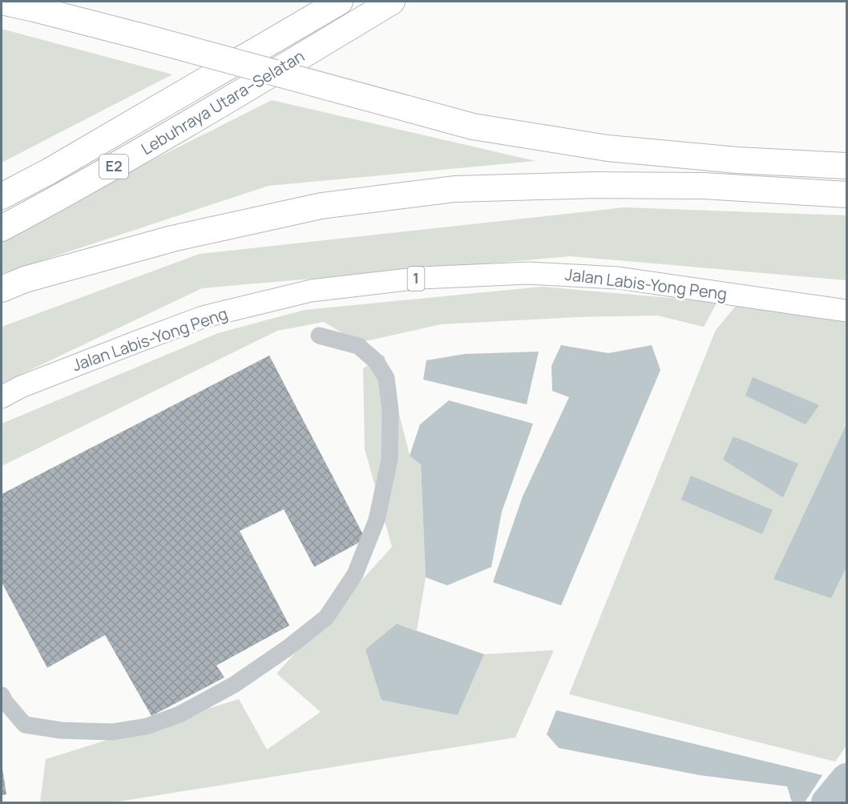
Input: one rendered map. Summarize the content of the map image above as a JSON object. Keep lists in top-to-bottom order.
{
  "streets": {
    "highway": ["Lebuhraya Utara–Selatan", "E2"],
    "main road": ["1", "Jalan Labis-Yong Peng"]
  }
}
